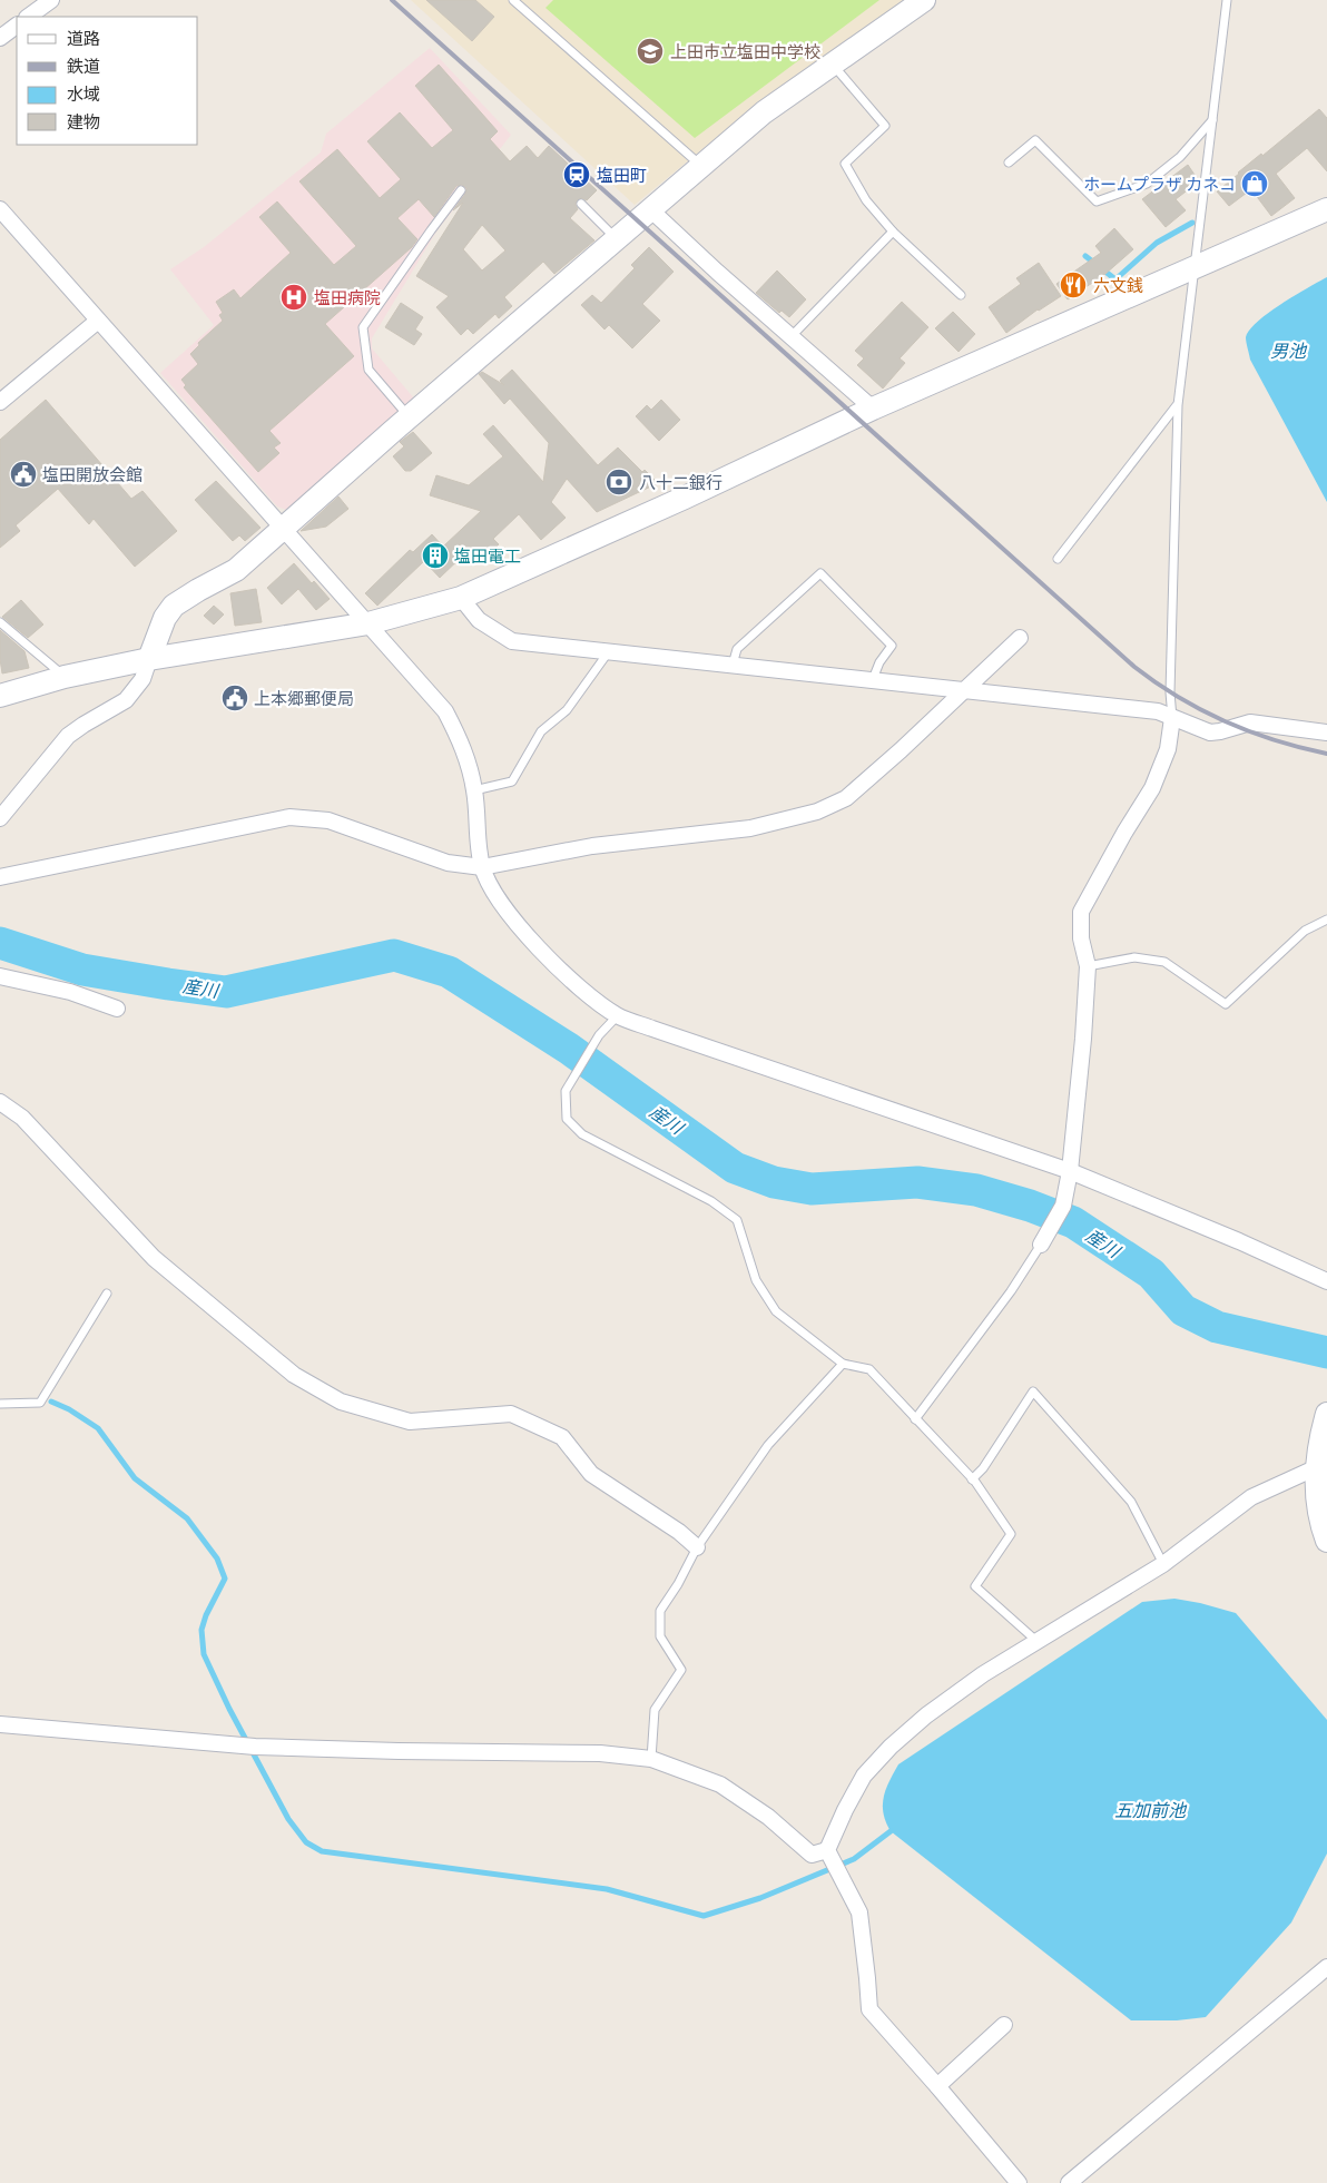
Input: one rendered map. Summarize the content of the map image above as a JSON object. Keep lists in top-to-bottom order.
{
  "water": ["男池", "産川", "五加前池"],
  "places": {
    "school or university": ["上田市立塩田中学校"],
    "station": ["塩田町"],
    "shop": ["ホームプラザ カネコ"],
    "restaurant": ["六文銭"],
    "hospital": ["塩田病院"],
    "public building": ["塩田開放会館", "上本郷郵便局"],
    "bank": ["八十二銀行"],
    "building": ["塩田電工"]
  },
  "legend": [
    "道路",
    "鉄道",
    "水域",
    "建物"
  ]
}
